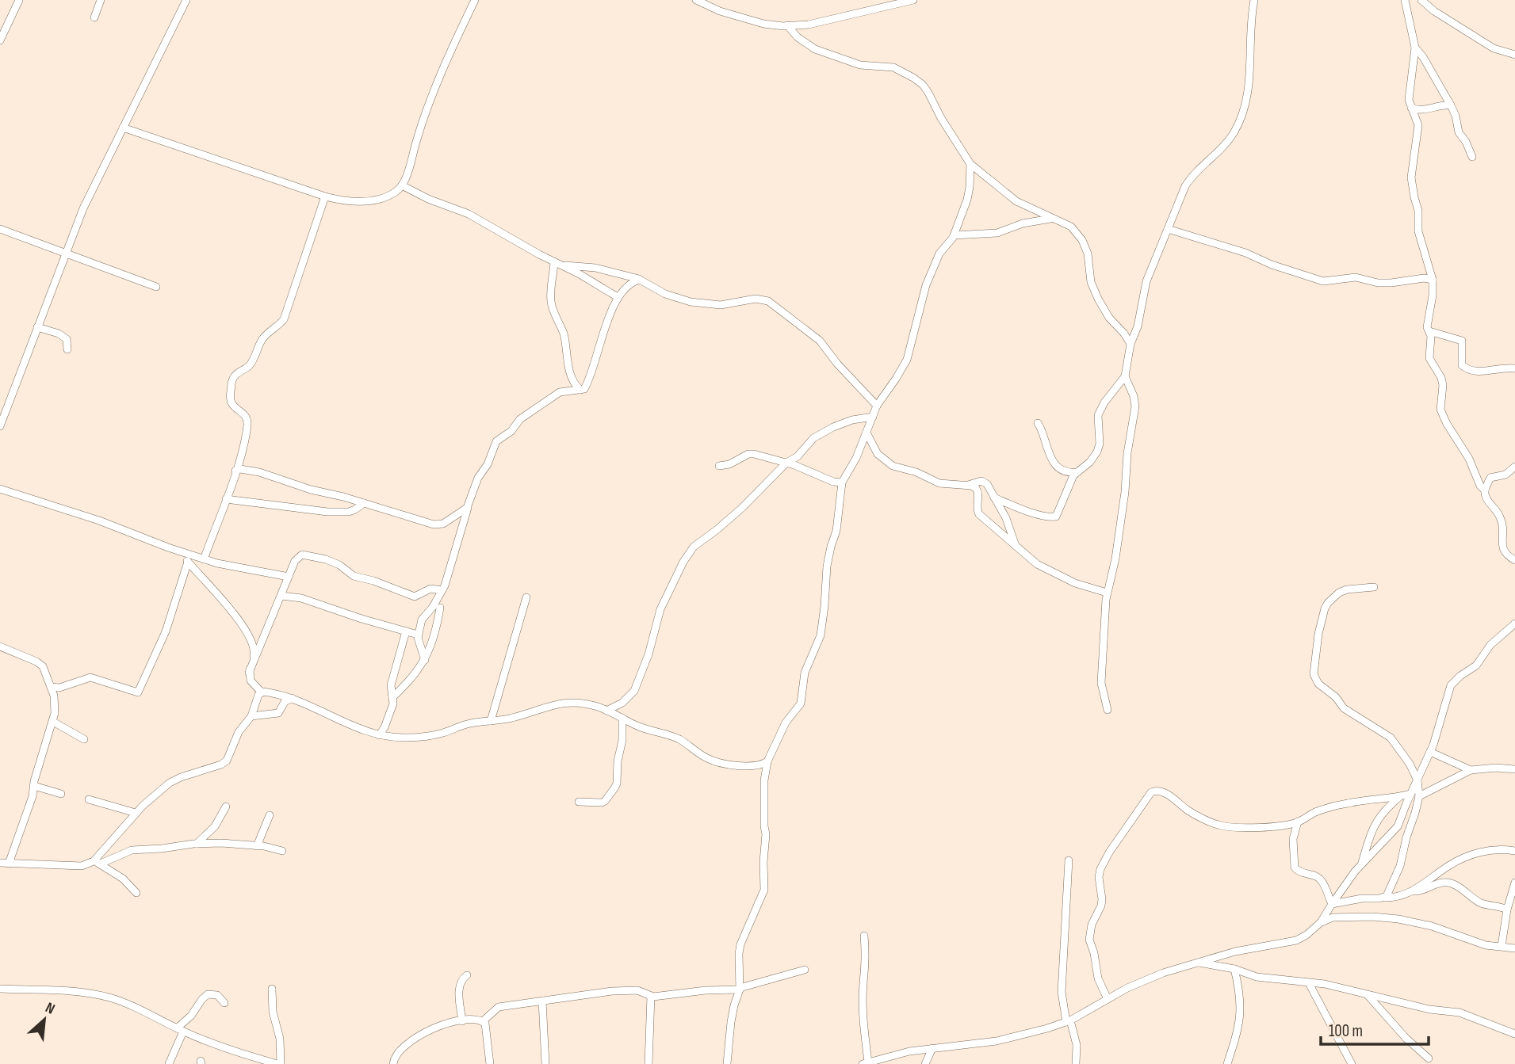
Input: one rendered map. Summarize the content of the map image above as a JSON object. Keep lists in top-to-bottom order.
{
  "scale_bar": "100 m",
  "north": "top right"
}
